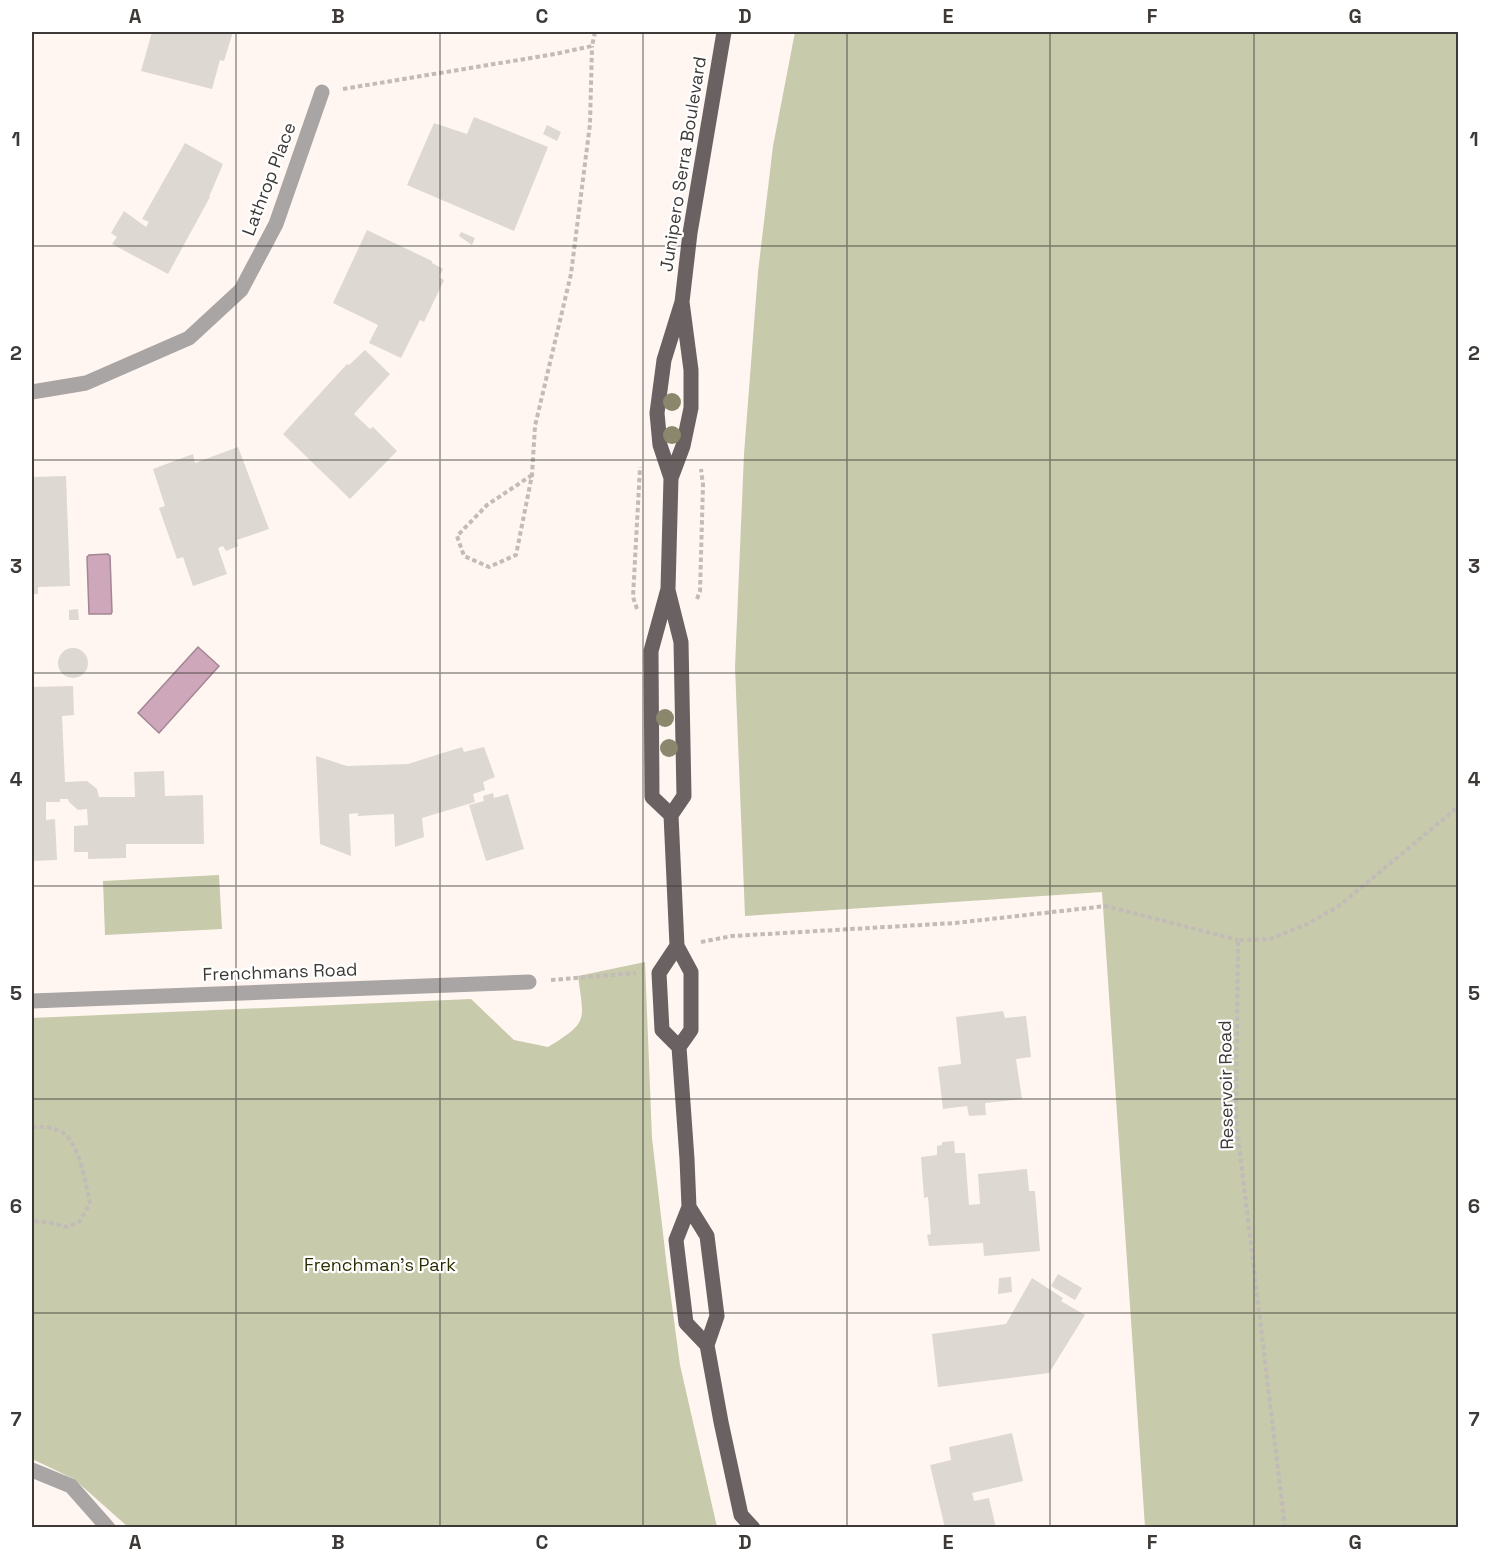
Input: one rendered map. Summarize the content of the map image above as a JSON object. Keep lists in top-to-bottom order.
{
  "streets": {
    "main road": ["Junipero Serra Boulevard"],
    "street": ["Lathrop Place", "Frenchmans Road"],
    "path": ["Reservoir Road"]
  },
  "parks": ["Frenchman's Park"],
  "grid": {
    "columns": [
      "A",
      "B",
      "C",
      "D",
      "E",
      "F",
      "G"
    ],
    "rows": [
      "1",
      "2",
      "3",
      "4",
      "5",
      "6",
      "7"
    ]
  }
}
